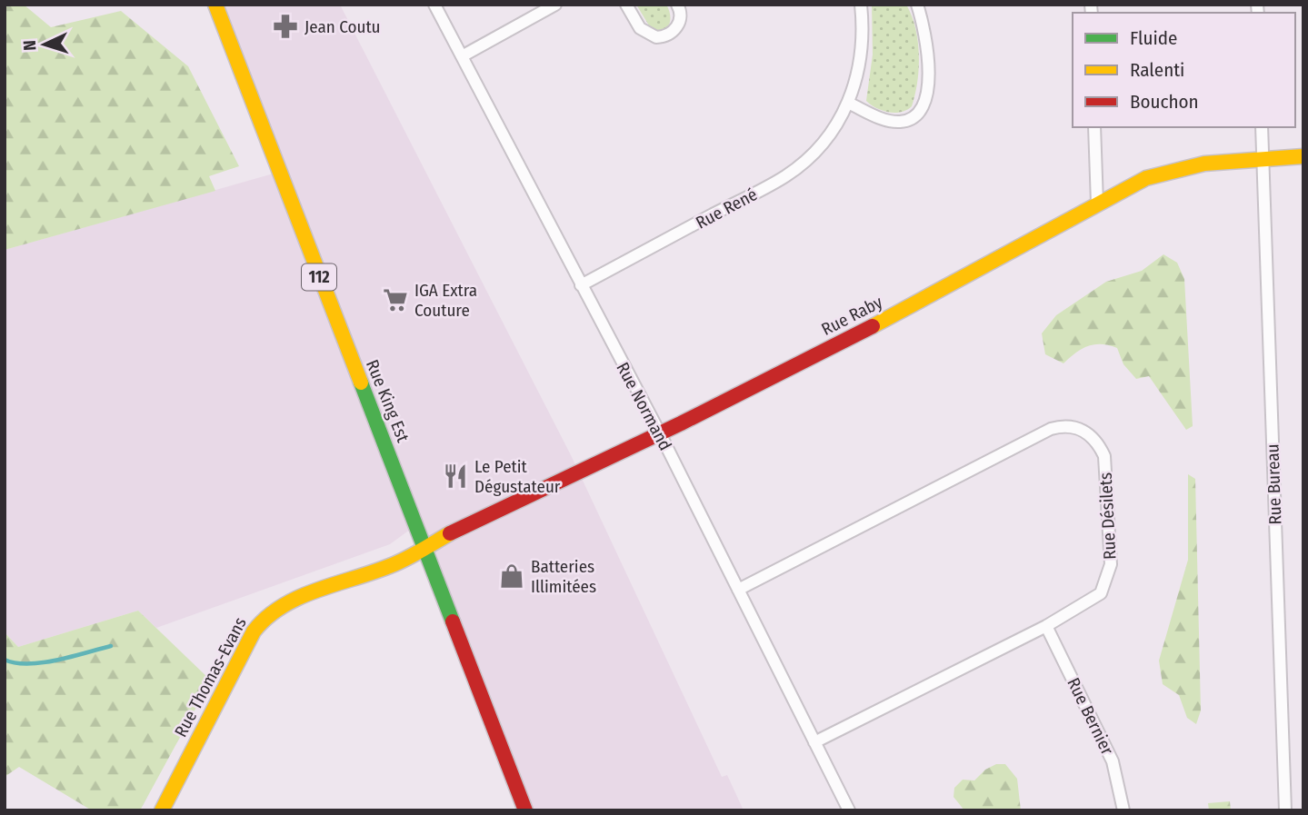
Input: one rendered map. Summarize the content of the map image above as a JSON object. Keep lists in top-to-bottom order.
{
  "streets": {
    "street": [
      "Rue René",
      "112",
      "Rue Raby",
      "Rue King Est",
      "Rue Normand",
      "Rue Bureau",
      "Rue Désilets",
      "Rue Thomas-Evans",
      "Rue Bernier"
    ]
  },
  "crossings": [
    ["Rue René", "Rue Normand"],
    ["Rue Raby", "Rue King Est"],
    ["Rue Raby", "Rue Normand"],
    ["Rue Raby", "Rue Bureau"],
    ["Rue Raby", "Rue Thomas-Evans"],
    ["Rue King Est", "Rue Thomas-Evans"],
    ["Rue Normand", "Rue Désilets"],
    ["Rue Désilets", "Rue Bernier"]
  ],
  "places": {
    "pharmacy": ["Jean Coutu"],
    "supermarket": ["IGA Extra Couture"],
    "restaurant": ["Le Petit Dégustateur"],
    "shop": ["Batteries Illimitées"]
  },
  "legend": ["Fluide", "Ralenti", "Bouchon"],
  "north": "left"
}
